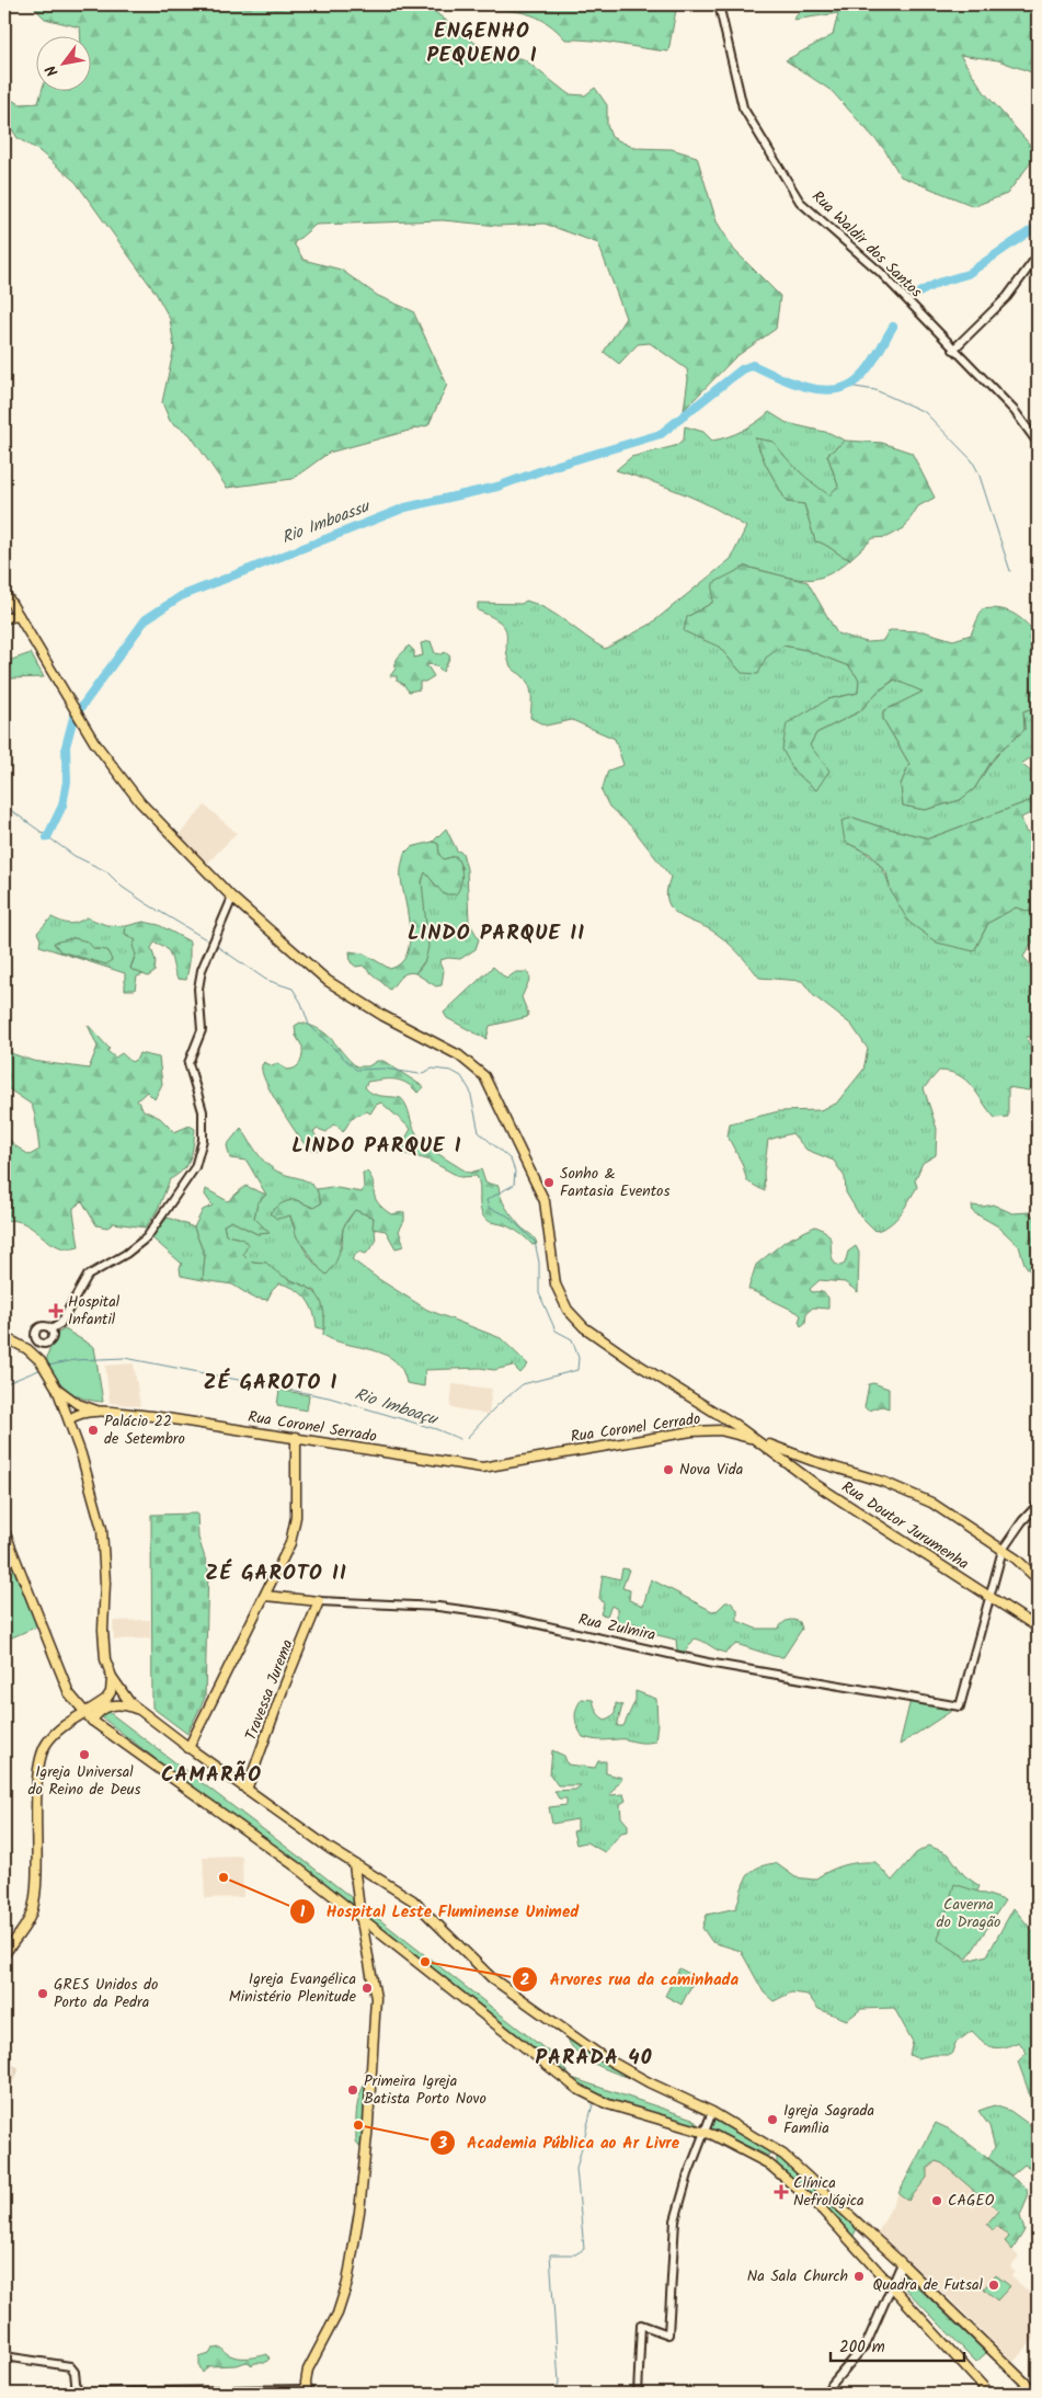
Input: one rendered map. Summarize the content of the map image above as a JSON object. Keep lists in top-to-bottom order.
{
  "streets": {
    "main road": [
      "Rua Coronel Serrado",
      "Rua Coronel Cerrado",
      "Rua Doutor Jurumenha",
      "Rua Zulmira",
      "Travessa Jurema"
    ],
    "street": ["Rua Waldir dos Santos"]
  },
  "crossings": [
    ["Rua Coronel Serrado", "Rua Coronel Cerrado"],
    ["Rua Coronel Cerrado", "Rua Doutor Jurumenha"],
    ["Rua Doutor Jurumenha", "Rua Zulmira"],
    ["Rua Zulmira", "Travessa Jurema"]
  ],
  "districts": [
    "ENGENHO PEQUENO I",
    "LINDO PARQUE II",
    "LINDO PARQUE I",
    "ZÉ GAROTO I",
    "ZÉ GAROTO II",
    "CAMARÃO",
    "PARADA 40"
  ],
  "water": ["Rio Imboassu", "Rio Imboaçu"],
  "parks": ["Caverna do Dragão"],
  "places": {
    "other": [
      "Sonho & Fantasia Eventos",
      "Palácio 22 de Setembro",
      "Nova Vida",
      "Igreja Universal do Reino de Deus",
      "Hospital Leste Fluminense Unimed",
      "Arvores rua da caminhada",
      "Igreja Evangélica Ministério Plenitude",
      "GRES Unidos do Porto da Pedra",
      "Primeira Igreja Batista Porto Novo",
      "Igreja Sagrada Família",
      "Academia Pública ao Ar Livre",
      "CAGEO",
      "Na Sala Church",
      "Quadra de Futsal"
    ],
    "health": ["Hospital Infantil", "Clínica Nefrológica"]
  },
  "scale_bar": "200 m",
  "north": "bottom left"
}
